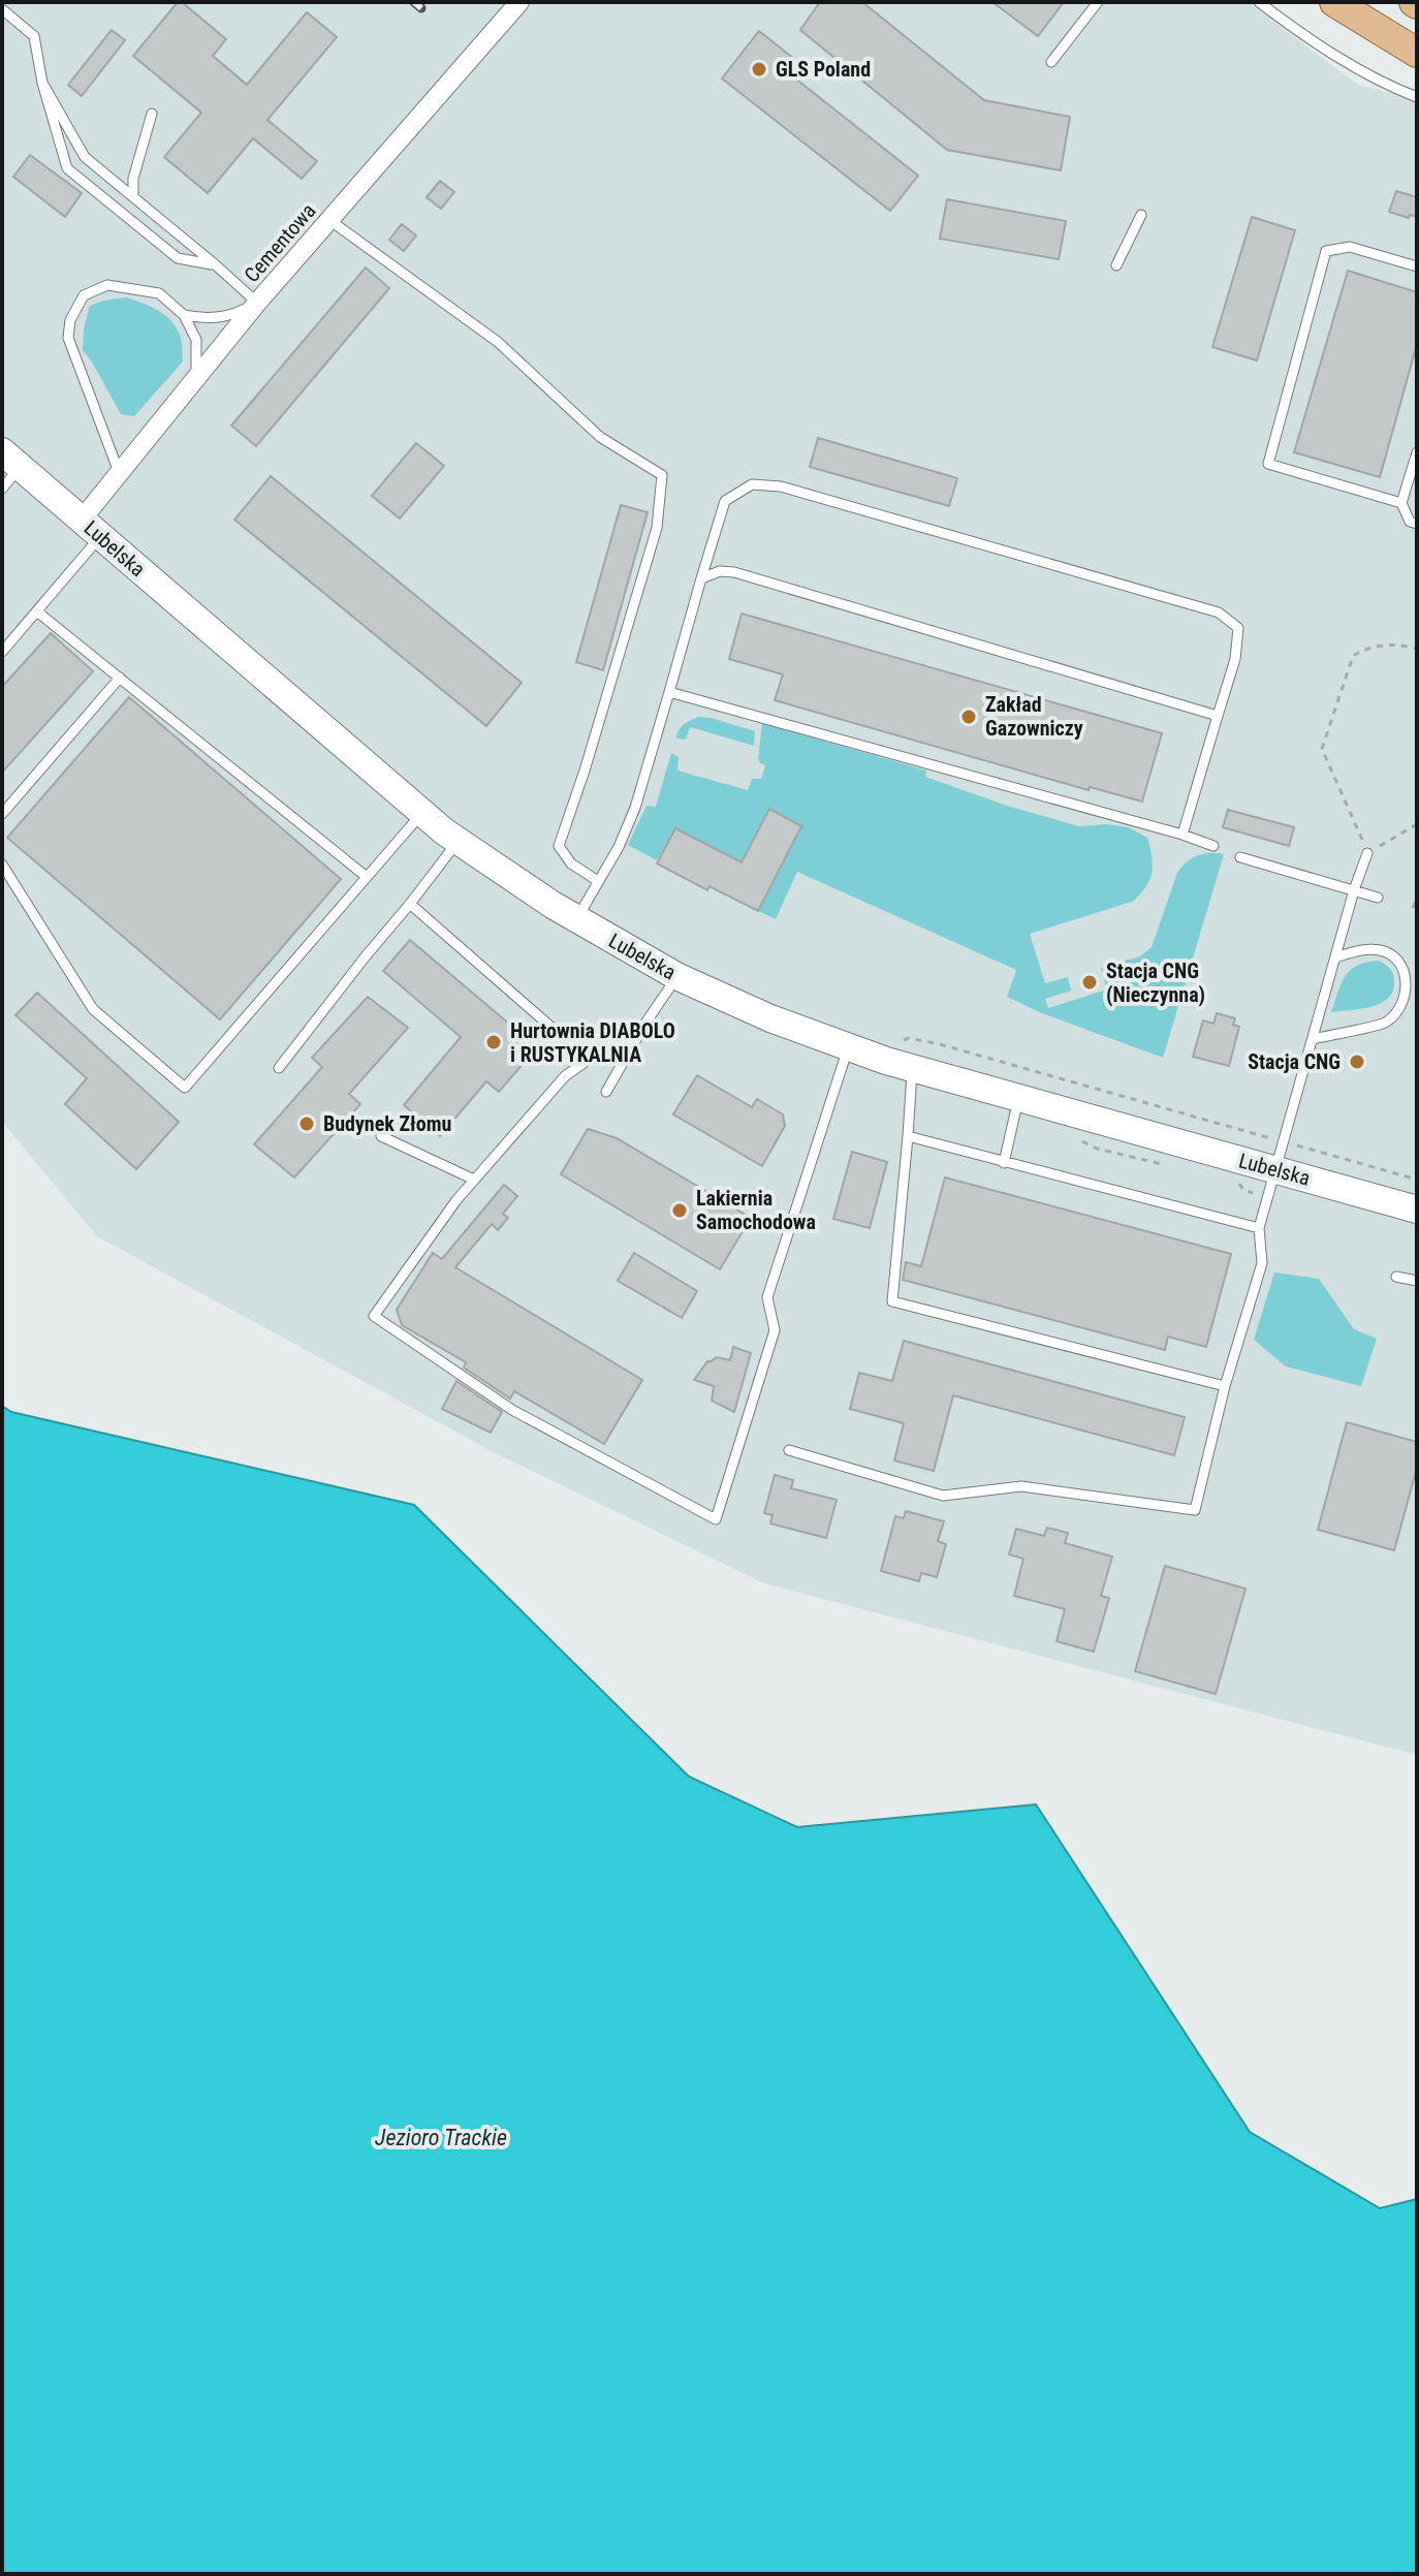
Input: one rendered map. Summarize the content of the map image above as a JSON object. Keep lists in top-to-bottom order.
{
  "streets": {
    "street": ["Cementowa", "Lubelska"]
  },
  "crossings": [
    ["Cementowa", "Lubelska"]
  ],
  "water": ["Jezioro Trackie"],
  "places": [
    "GLS Poland",
    "Zakład Gazowniczy",
    "Stacja CNG (Nieczynna)",
    "Hurtownia DIABOLO i RUSTYKALNIA",
    "Stacja CNG",
    "Budynek Złomu",
    "Lakiernia Samochodowa"
  ]
}
